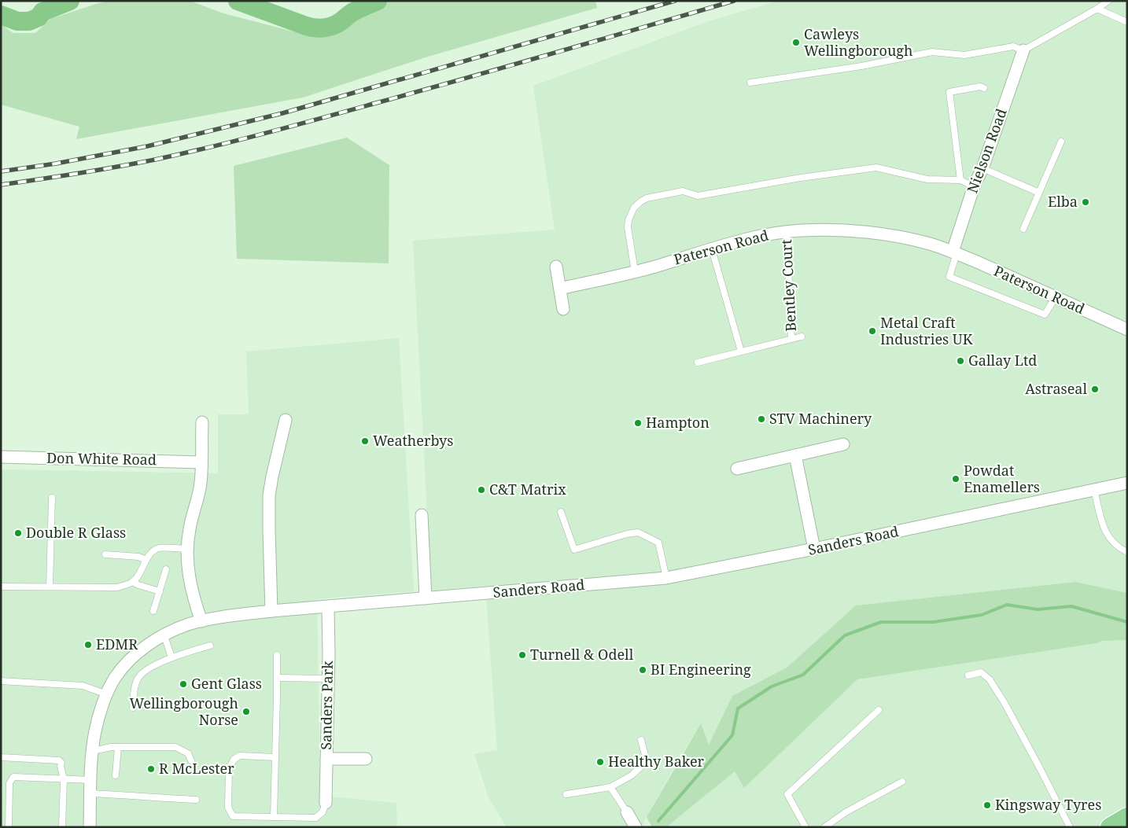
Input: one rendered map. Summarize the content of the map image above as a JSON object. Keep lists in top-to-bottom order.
{
  "streets": {
    "street": [
      "Nielson Road",
      "Paterson Road",
      "Don White Road",
      "Sanders Road",
      "Sanders Park"
    ],
    "lane": ["Bentley Court"]
  },
  "crossings": [
    ["Nielson Road", "Paterson Road"],
    ["Paterson Road", "Bentley Court"],
    ["Sanders Road", "Sanders Park"]
  ],
  "places": [
    "Cawleys Wellingborough",
    "Elba",
    "Metal Craft Industries UK",
    "Gallay Ltd",
    "Astraseal",
    "STV Machinery",
    "Hampton",
    "Weatherbys",
    "Powdat Enamellers",
    "C&T Matrix",
    "Double R Glass",
    "EDMR",
    "Turnell & Odell",
    "BI Engineering",
    "Gent Glass",
    "Wellingborough Norse",
    "Healthy Baker",
    "R McLester",
    "Kingsway Tyres"
  ]
}
